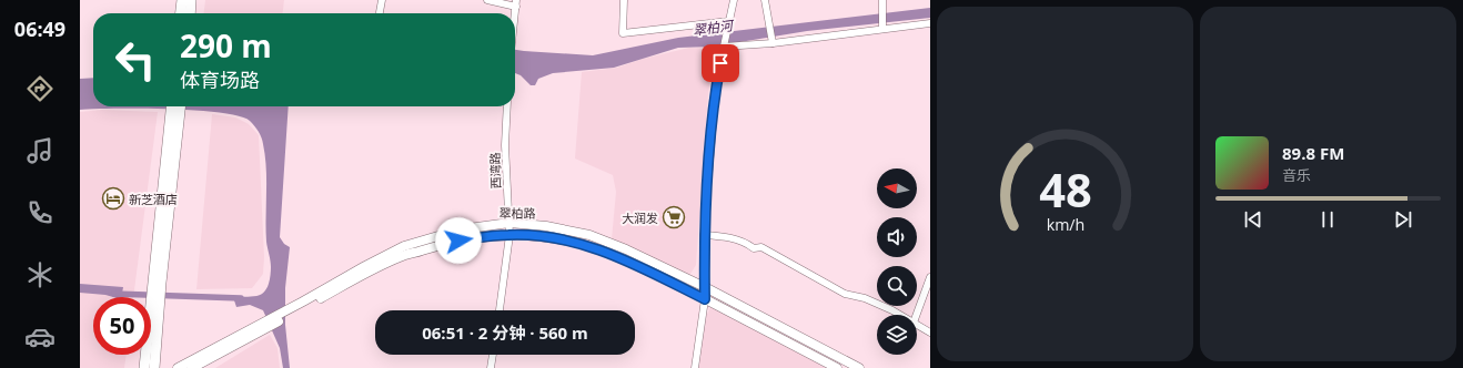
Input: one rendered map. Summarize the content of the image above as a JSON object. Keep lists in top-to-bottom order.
{
  "streets": {
    "main road": ["翠柏路"],
    "street": ["西湾路"]
  },
  "crossings": [
    ["西湾路", "翠柏路"]
  ],
  "water": ["翠柏河"],
  "places": {
    "hotel": ["新芝酒店"],
    "supermarket": ["大润发"]
  },
  "north": "left",
  "page": {
    "tabs": "06:49",
    "turn": ["290 m", "体育场路"],
    "song": ["89.8 FM", "音乐"],
    "limit": "50",
    "trip": "06:51 · 2 分钟 · 560 m",
    "gauge": ["48", "km/h"]
  }
}
